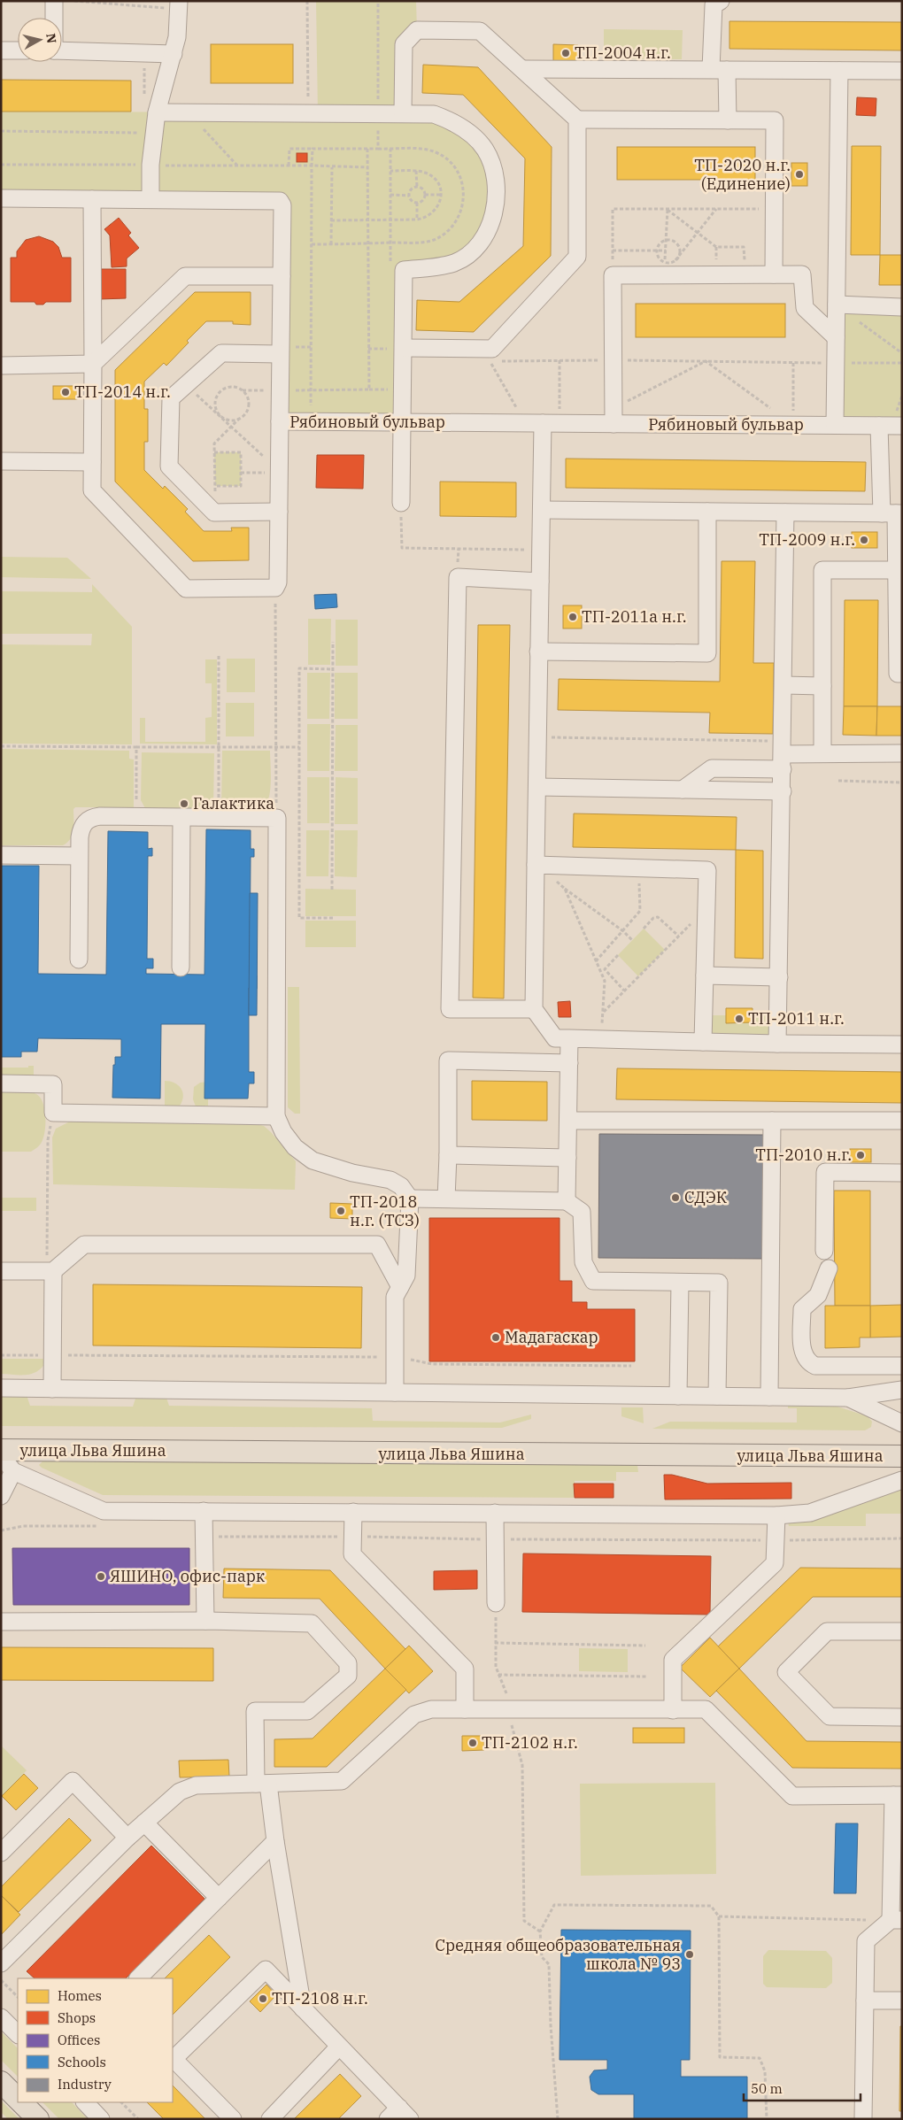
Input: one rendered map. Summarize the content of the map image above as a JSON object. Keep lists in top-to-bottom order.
{
  "streets": {
    "main road": ["улица Льва Яшина"],
    "street": ["Рябиновый бульвар"]
  },
  "places": [
    "ТП-2004 н.г.",
    "ТП-2020 н.г. (Единение)",
    "ТП-2014 н.г.",
    "ТП-2009 н.г.",
    "ТП-2011а н.г.",
    "Галактика",
    "ТП-2011 н.г.",
    "ТП-2010 н.г.",
    "СДЭК",
    "ТП-2018 н.г. (ТСЗ)",
    "Мадагаскар",
    "ЯШИНО, офис-парк",
    "ТП-2102 н.г.",
    "Средняя общеобразовательная школа № 93",
    "ТП-2108 н.г."
  ],
  "legend": [
    "Homes",
    "Shops",
    "Offices",
    "Schools",
    "Industry"
  ],
  "scale_bar": "50 m",
  "north": "right"
}
